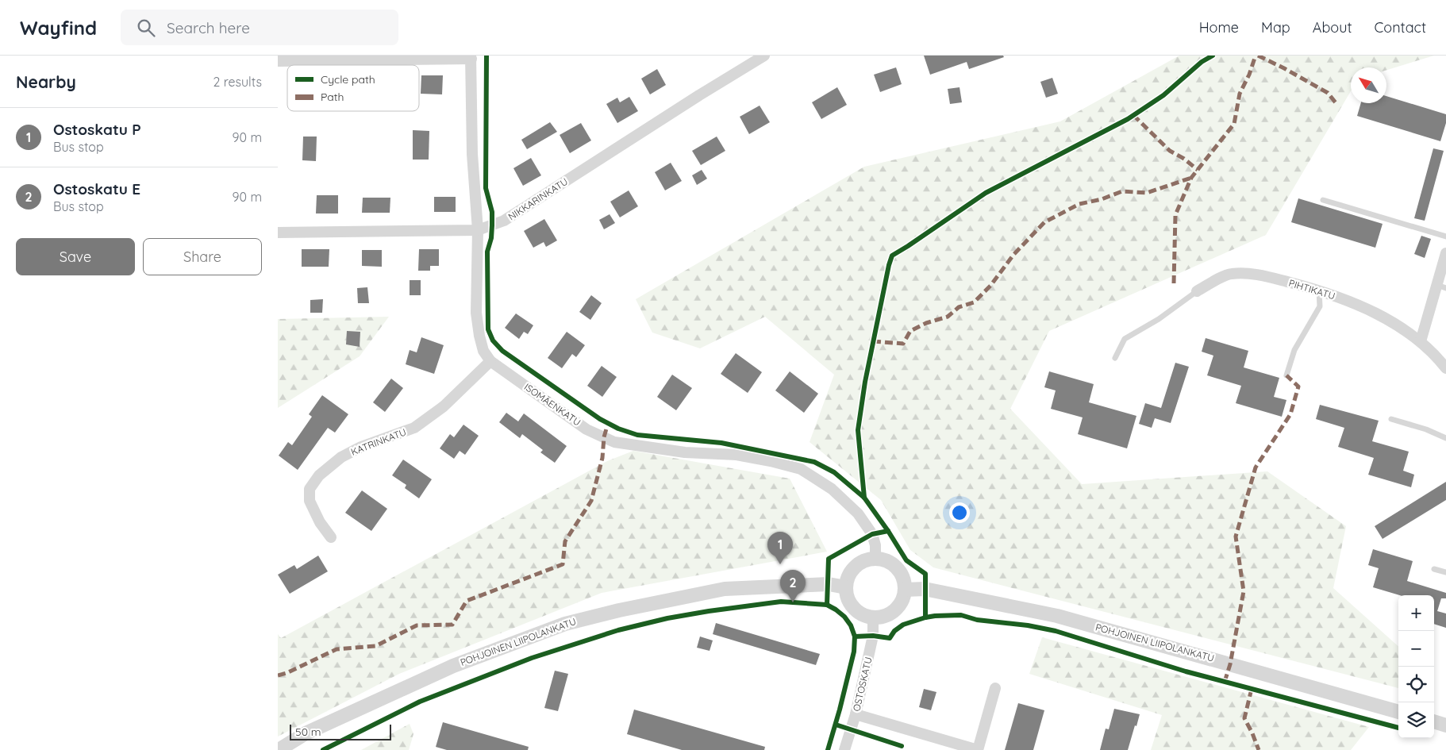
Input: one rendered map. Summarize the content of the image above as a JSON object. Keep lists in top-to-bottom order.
{
  "streets": {
    "street": [
      "NIKKARINKATU",
      "PIHTIKATU",
      "ISOMÄENKATU",
      "KATRINKATU",
      "POHJOINEN LIIPOLANKATU",
      "OSTOSKATU"
    ]
  },
  "crossings": [
    ["NIKKARINKATU", "ISOMÄENKATU"],
    ["ISOMÄENKATU", "KATRINKATU"],
    ["ISOMÄENKATU", "POHJOINEN LIIPOLANKATU"],
    ["ISOMÄENKATU", "OSTOSKATU"],
    ["POHJOINEN LIIPOLANKATU", "OSTOSKATU"]
  ],
  "legend": ["Cycle path", "Path"],
  "scale_bar": "50 m",
  "north": "top left",
  "page": {
    "header": "Wayfind",
    "search": "Search here",
    "nav": [
      "Home",
      "Map",
      "About",
      "Contact"
    ],
    "heading": ["Nearby", "2 results"],
    "list": [
      {
        "mark": "1",
        "name": "Ostoskatu P",
        "note": "Bus stop",
        "value": "90 m"
      },
      {
        "mark": "2",
        "name": "Ostoskatu E",
        "note": "Bus stop",
        "value": "90 m"
      }
    ],
    "buttons": ["Save", "Share"],
    "pins": ["1", "2"],
    "map_buttons": ["+", "−"],
    "scale": "50 m"
  }
}
